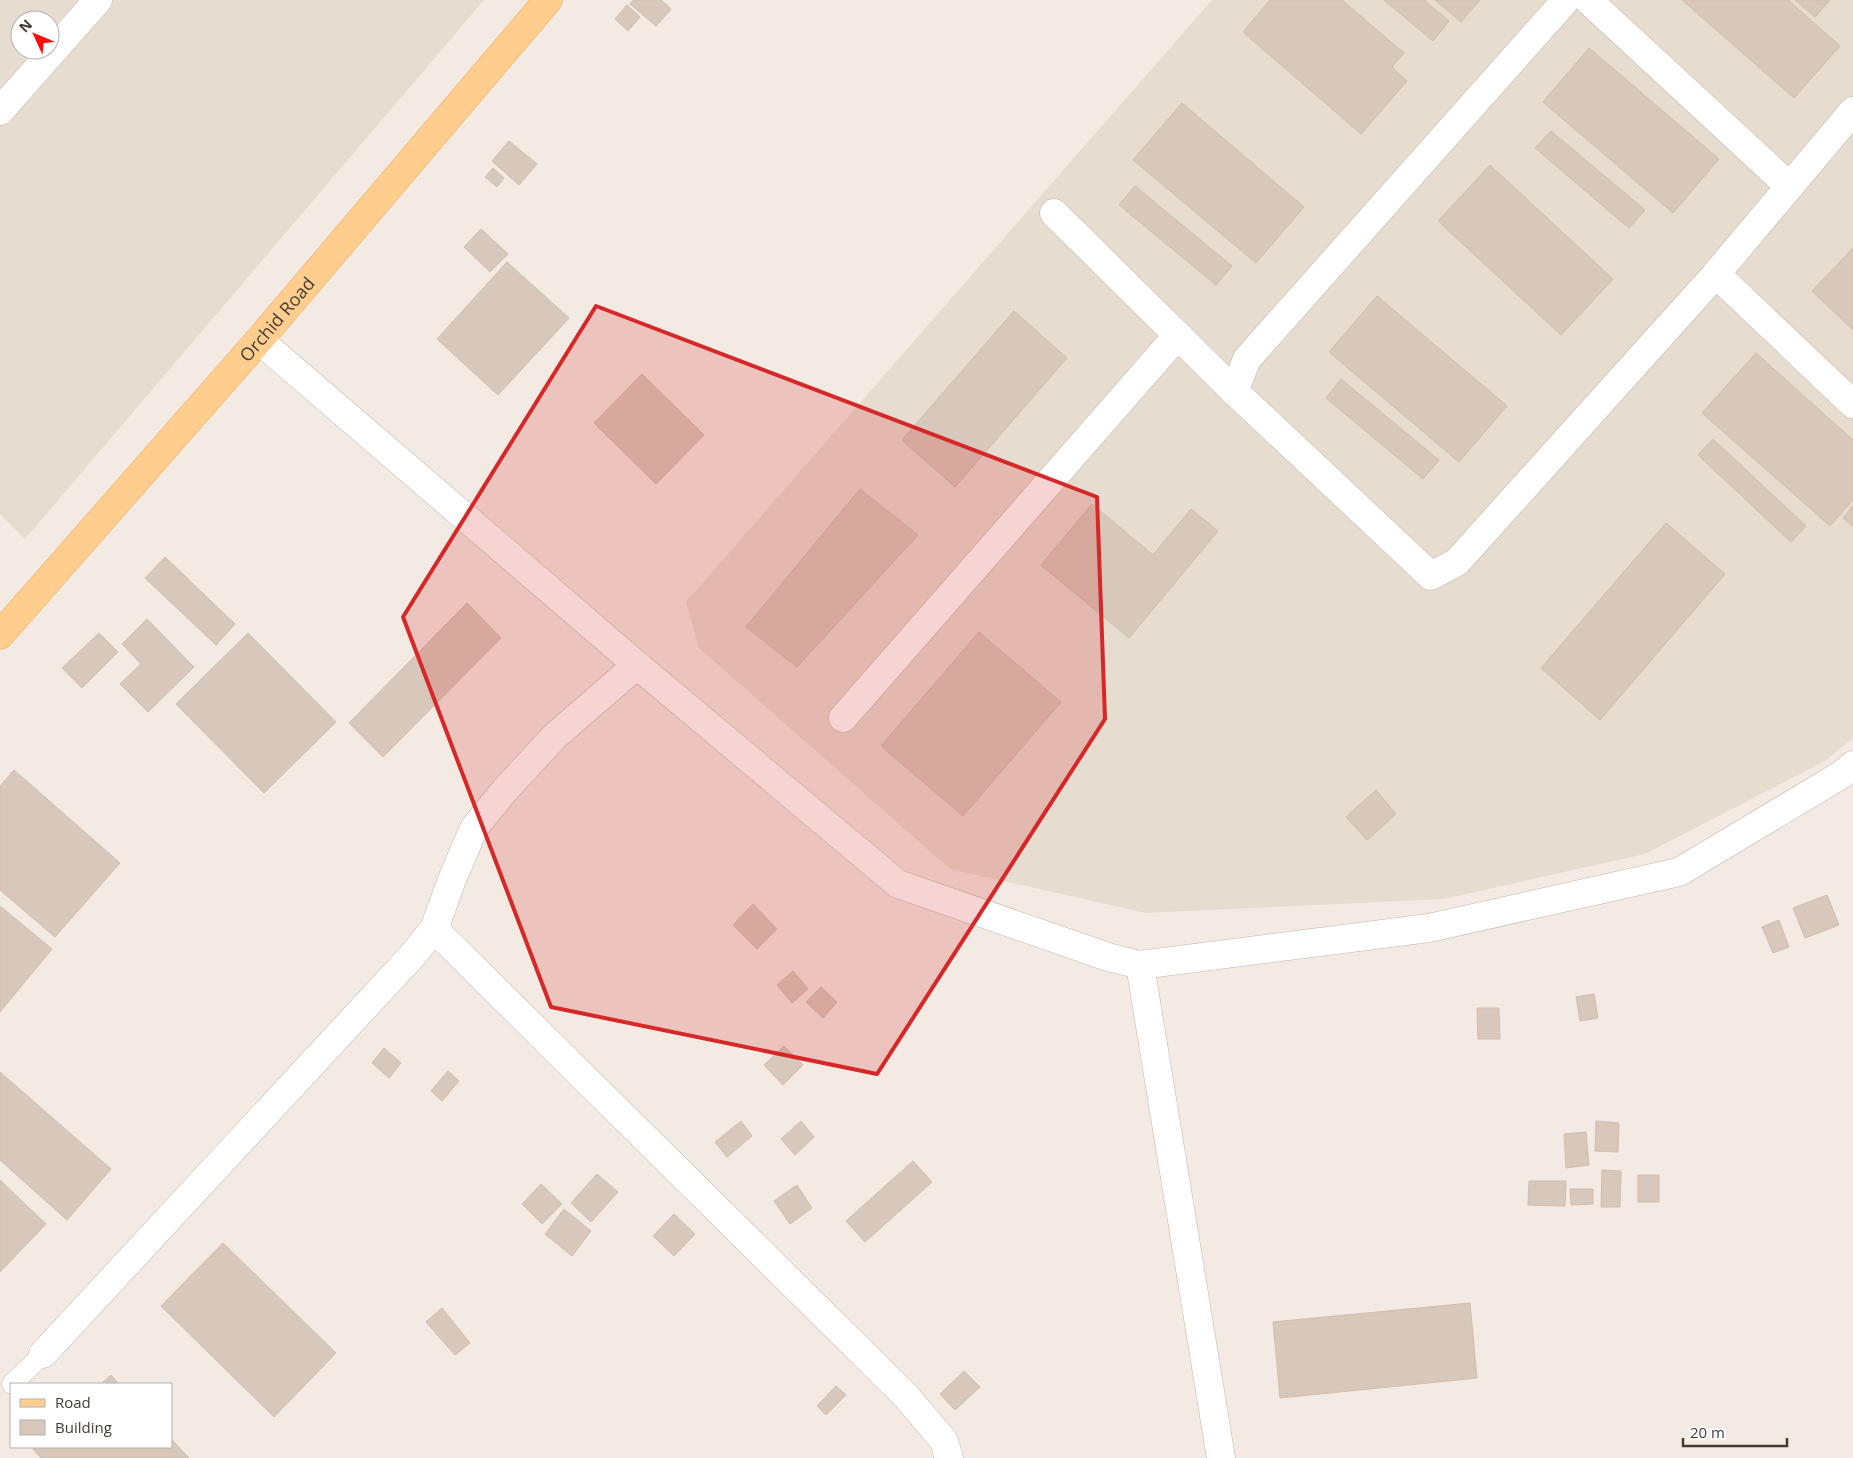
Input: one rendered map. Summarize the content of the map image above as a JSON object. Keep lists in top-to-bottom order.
{
  "streets": {
    "main road": ["Orchid Road"]
  },
  "legend": ["Road", "Building"],
  "scale_bar": "20 m",
  "north": "top left"
}
